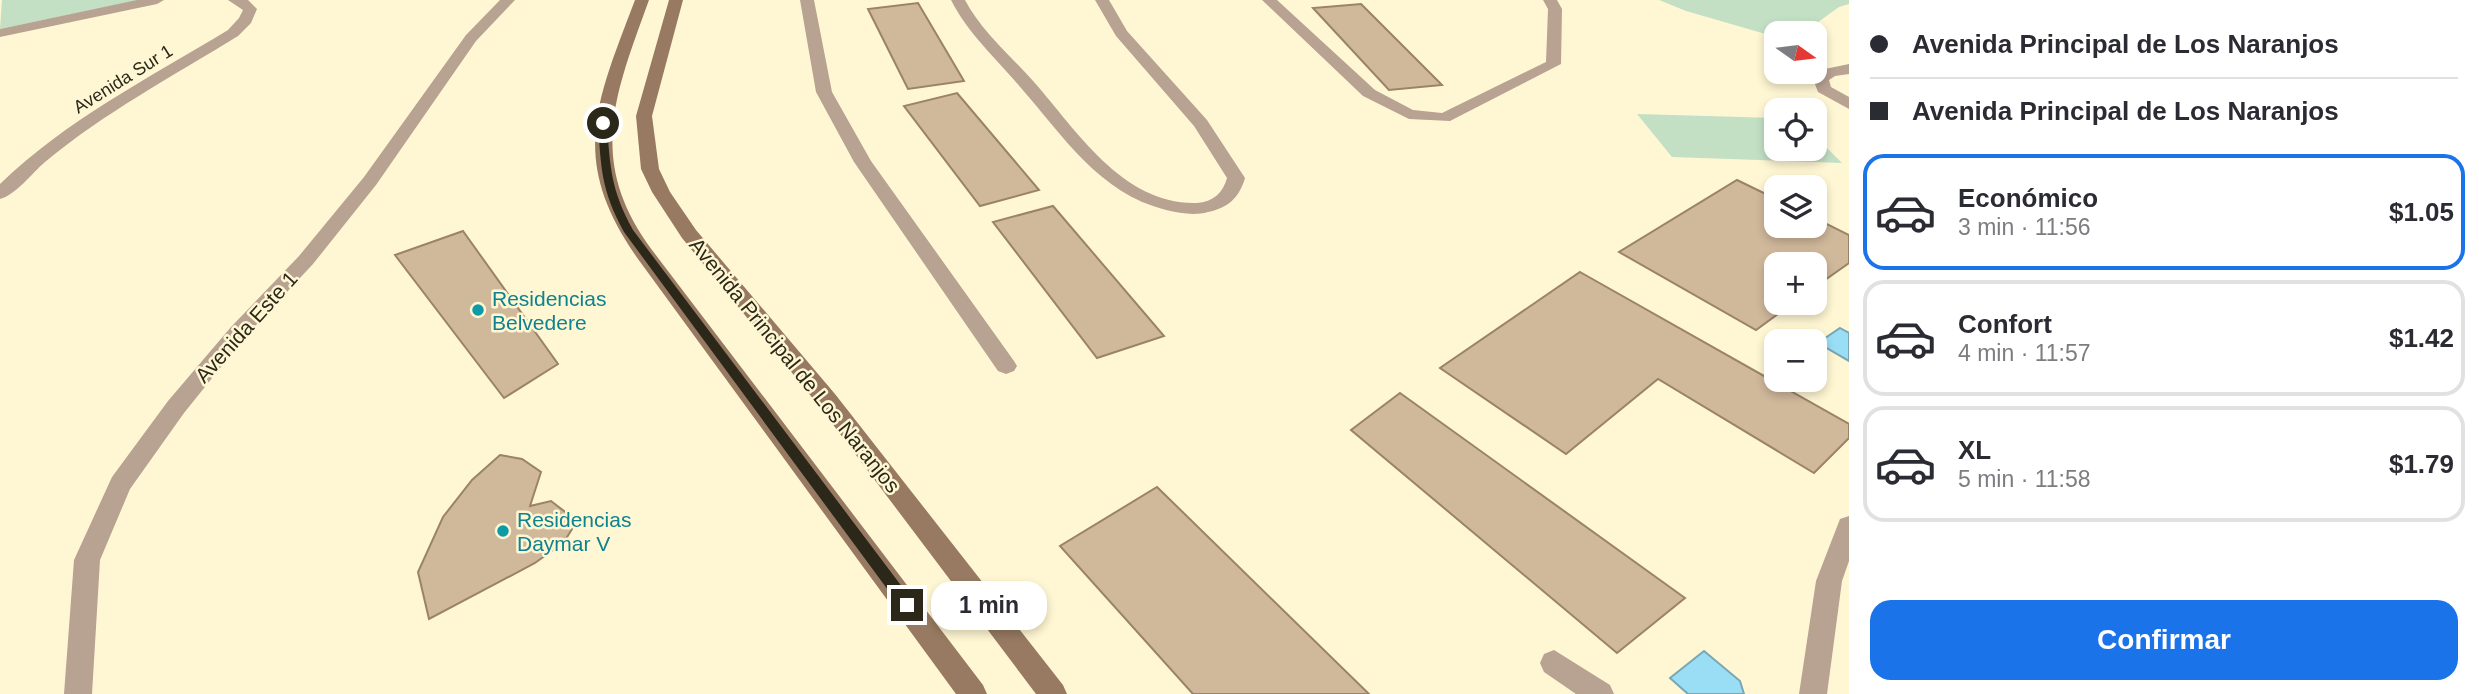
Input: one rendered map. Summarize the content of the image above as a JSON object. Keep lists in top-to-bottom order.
{
  "streets": {
    "main road": ["Avenida Principal de Los Naranjos"],
    "street": ["Avenida Sur 1", "Avenida Este 1"]
  },
  "places": ["Residencias Belvedere", "Residencias Daymar V"],
  "north": "right",
  "page": {
    "banner": ["Avenida Principal de Los Naranjos", "Avenida Principal de Los Naranjos"],
    "map_buttons": ["+", "−"],
    "list": [
      {
        "name": "Económico",
        "note": "3 min · 11:56",
        "value": "$1.05"
      },
      {
        "name": "Confort",
        "note": "4 min · 11:57",
        "value": "$1.42"
      },
      {
        "name": "XL",
        "note": "5 min · 11:58",
        "value": "$1.79"
      }
    ],
    "bubble": "1 min",
    "buttons": "Confirmar"
  }
}
